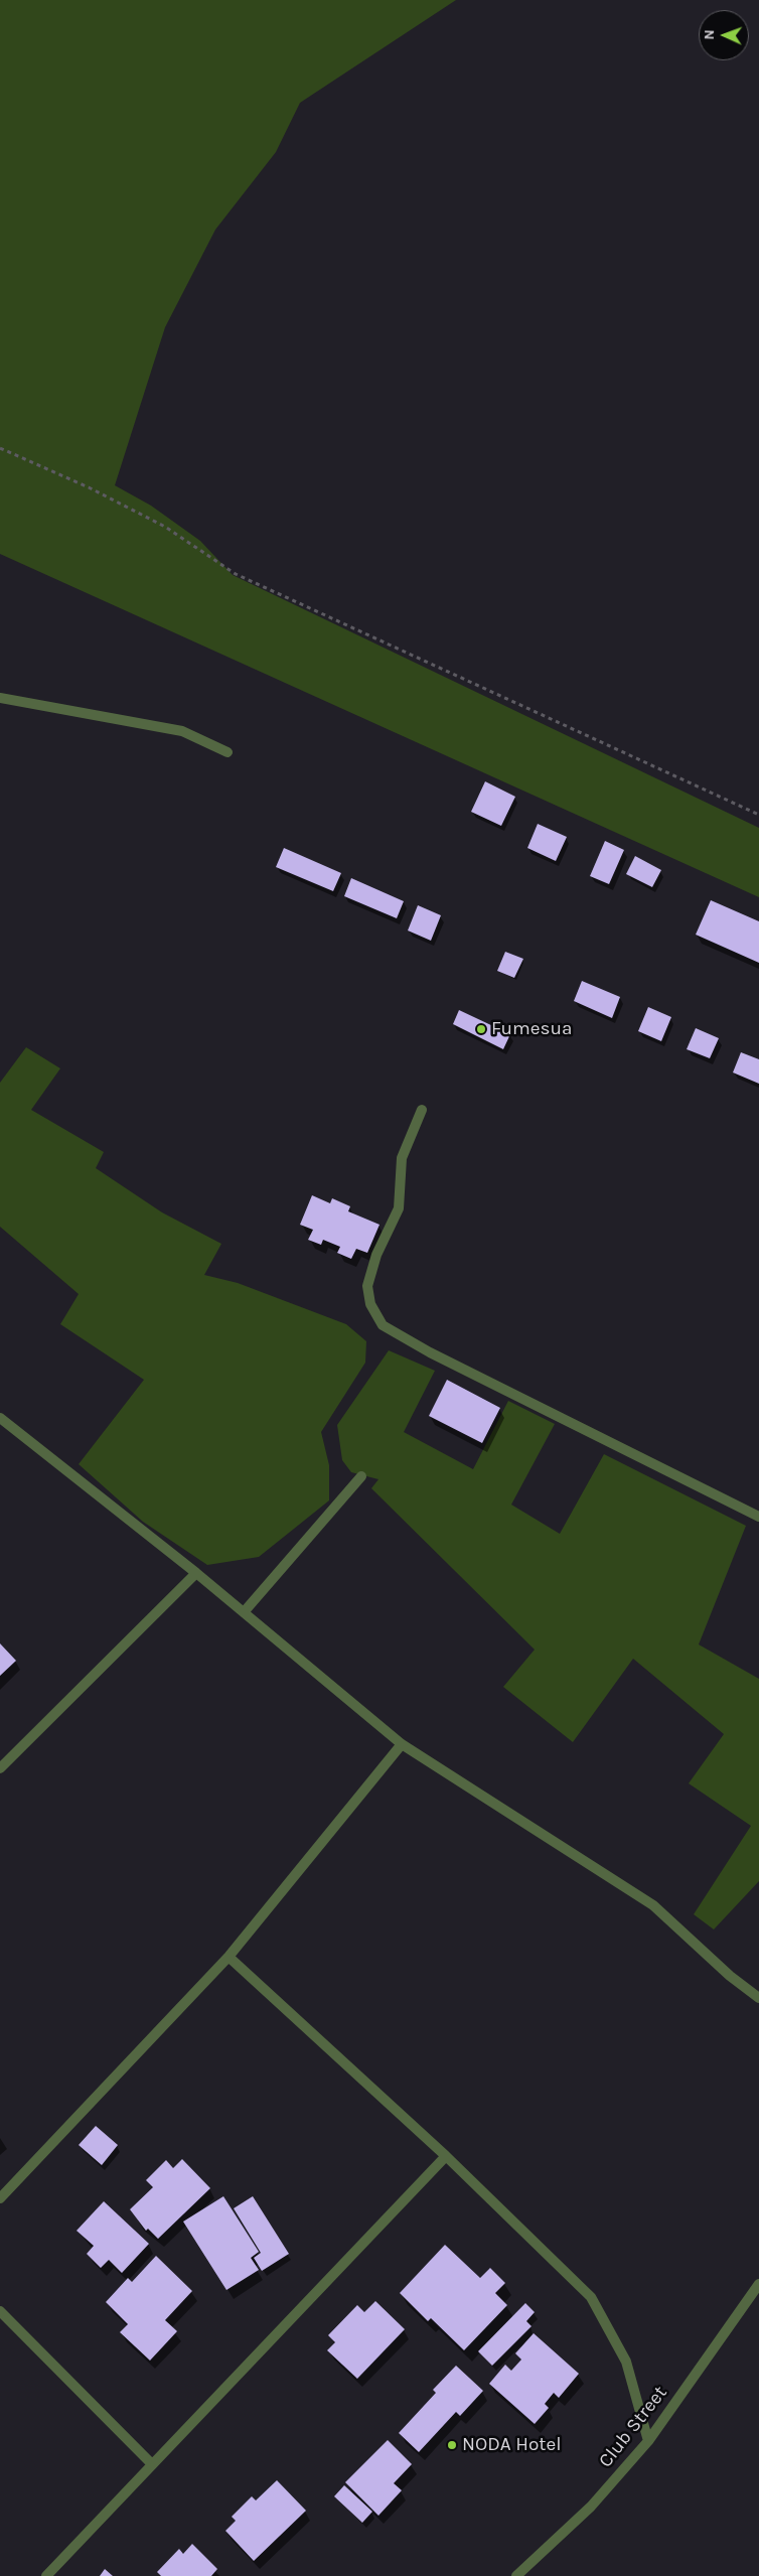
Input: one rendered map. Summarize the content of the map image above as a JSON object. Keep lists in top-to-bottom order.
{
  "streets": {
    "street": ["Club Street"]
  },
  "places": ["Fumesua", "NODA Hotel"],
  "north": "left"
}
